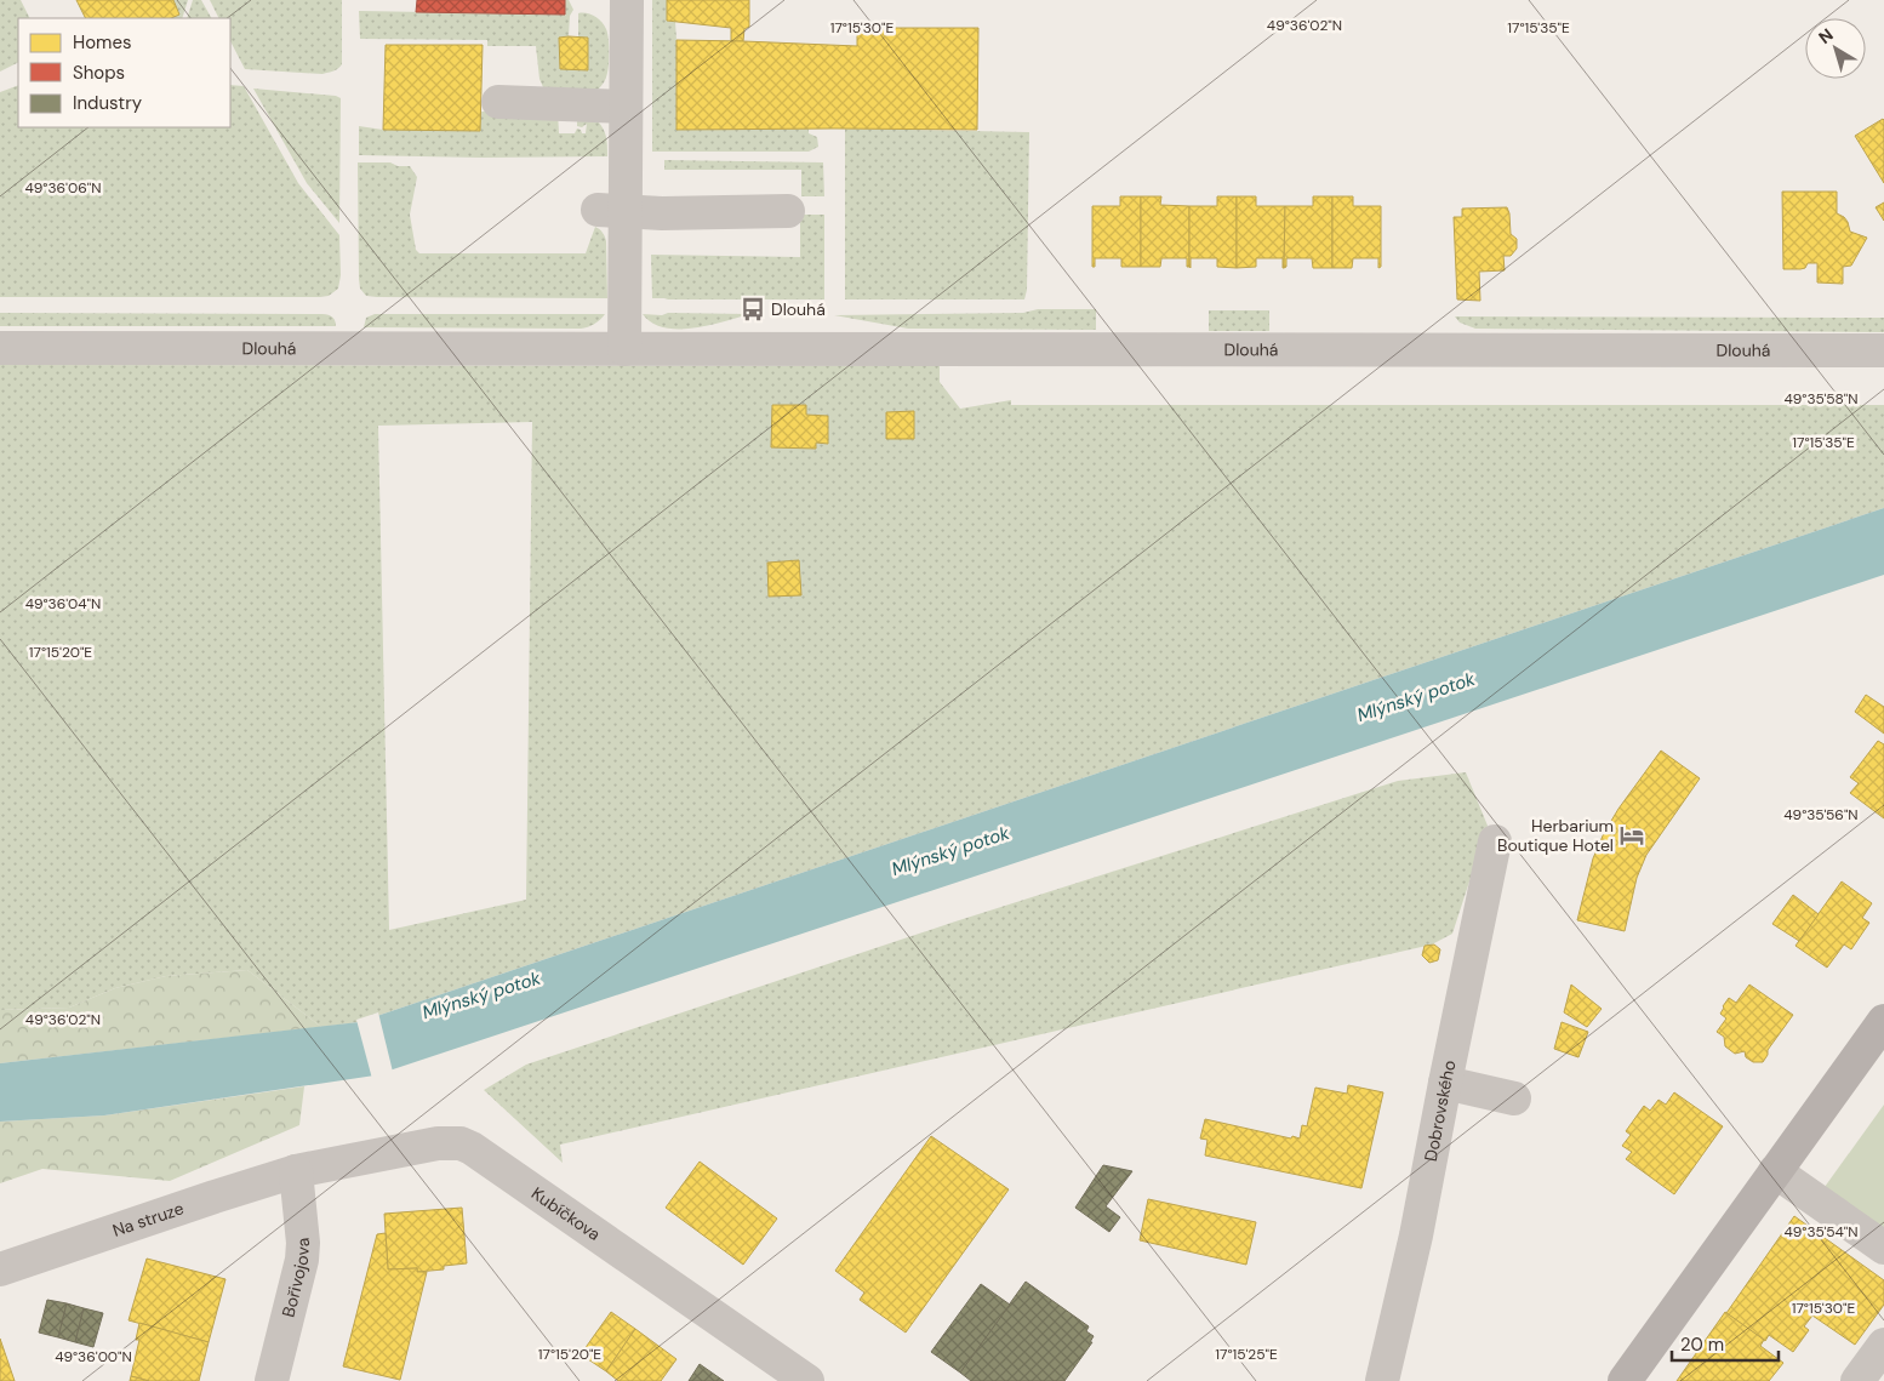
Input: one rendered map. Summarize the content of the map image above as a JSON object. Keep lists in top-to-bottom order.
{
  "streets": {
    "street": [
      "Dlouhá",
      "Dobrovského",
      "Kubíčkova",
      "Na struze",
      "Bořivojova"
    ]
  },
  "crossings": [
    ["Kubíčkova", "Na struze"],
    ["Kubíčkova", "Bořivojova"],
    ["Na struze", "Bořivojova"]
  ],
  "water": ["Mlýnský potok"],
  "places": {
    "bus stop": ["Dlouhá"],
    "hotel": ["Herbarium Boutique Hotel"]
  },
  "legend": ["Homes", "Shops", "Industry"],
  "scale_bar": "20 m",
  "north": "top left",
  "coordinates": [
    "49°36'02\"N",
    "17°15'35\"E",
    "17°15'30\"E",
    "49°36'06\"N",
    "49°35'58\"N",
    "49°36'04\"N",
    "17°15'20\"E",
    "49°35'56\"N",
    "49°35'54\"N",
    "17°15'25\"E",
    "49°36'00\"N"
  ]
}
